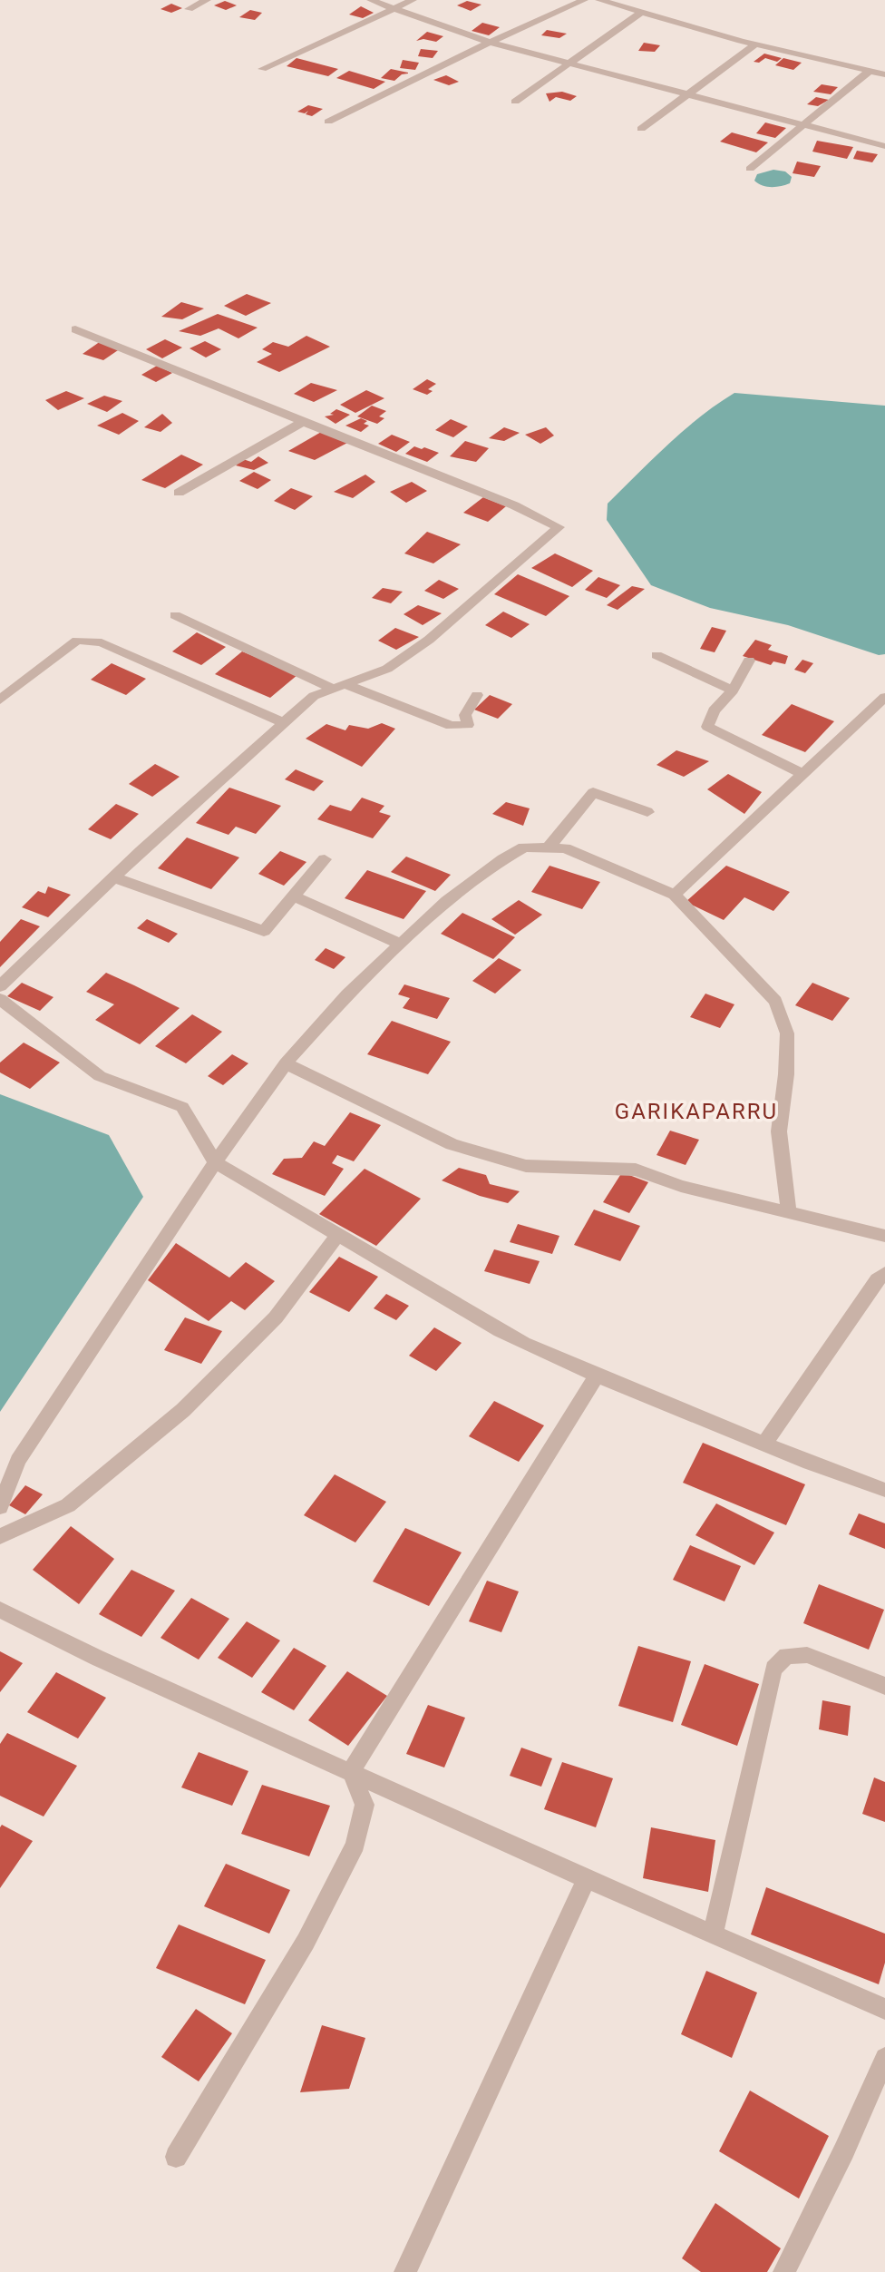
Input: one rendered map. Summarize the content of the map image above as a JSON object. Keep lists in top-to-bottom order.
{
  "districts": ["GARIKAPARRU"]
}
